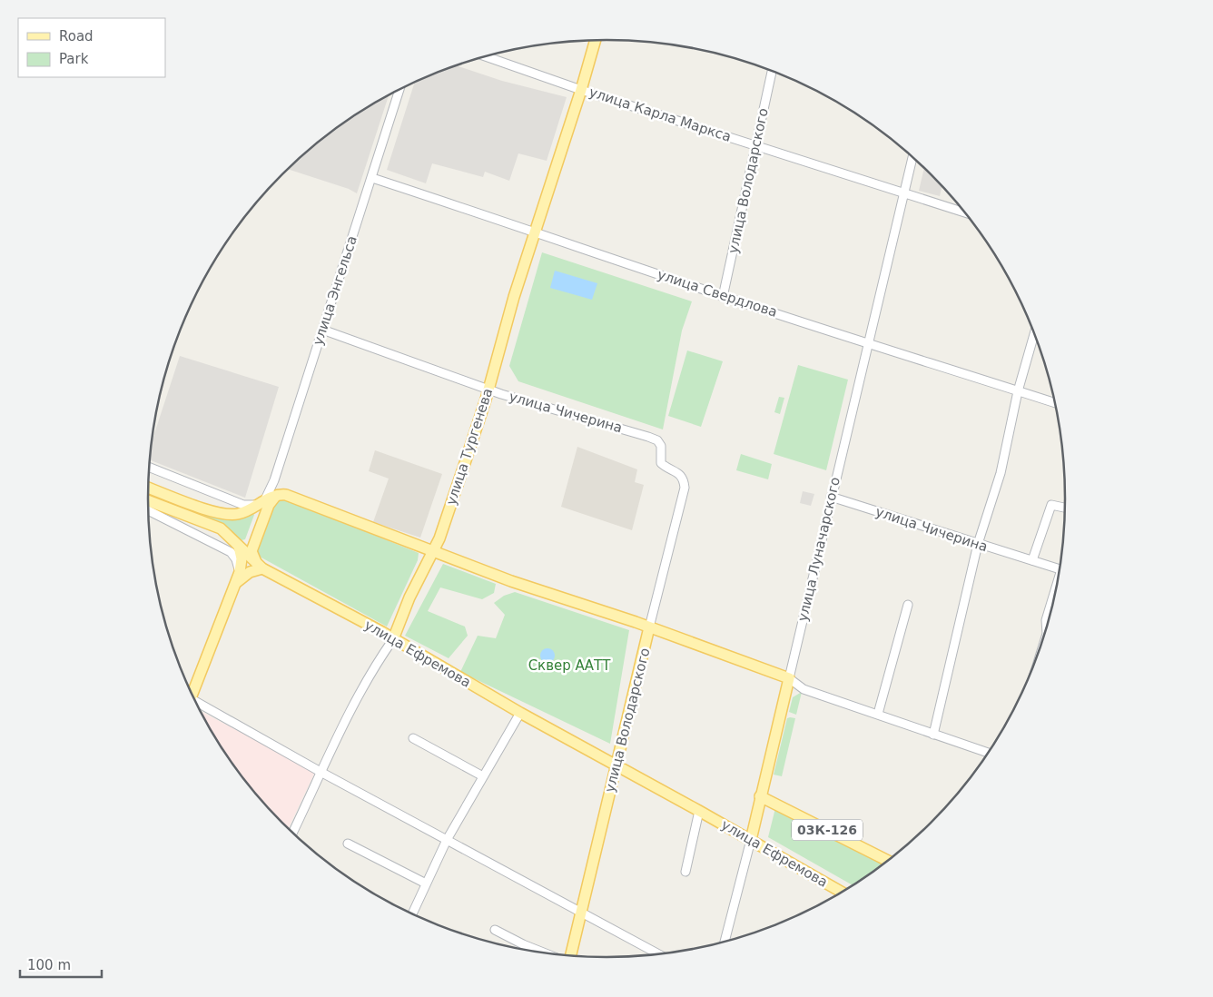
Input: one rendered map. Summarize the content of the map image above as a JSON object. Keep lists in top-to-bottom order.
{
  "streets": {
    "main road": [
      "улица Володарского",
      "улица Тургенева",
      "улица Луначарского",
      "улица Ефремова",
      "03К-126"
    ],
    "street": [
      "улица Карла Маркса",
      "улица Энгельса",
      "улица Свердлова",
      "улица Чичерина"
    ]
  },
  "crossings": [
    ["улица Карла Маркса", "улица Володарского"],
    ["улица Карла Маркса", "улица Тургенева"],
    ["улица Карла Маркса", "улица Луначарского"],
    ["улица Володарского", "улица Свердлова"],
    ["улица Володарского", "улица Чичерина"],
    ["улица Володарского", "улица Ефремова"],
    ["улица Энгельса", "улица Свердлова"],
    ["улица Энгельса", "улица Чичерина"],
    ["улица Свердлова", "улица Тургенева"],
    ["улица Свердлова", "улица Луначарского"],
    ["улица Чичерина", "улица Тургенева"],
    ["улица Чичерина", "улица Луначарского"],
    ["улица Тургенева", "улица Ефремова"],
    ["улица Луначарского", "улица Ефремова"],
    ["улица Луначарского", "03К-126"]
  ],
  "parks": ["Сквер ААТТ"],
  "legend": ["Road", "Park"],
  "scale_bar": "100 m"
}
